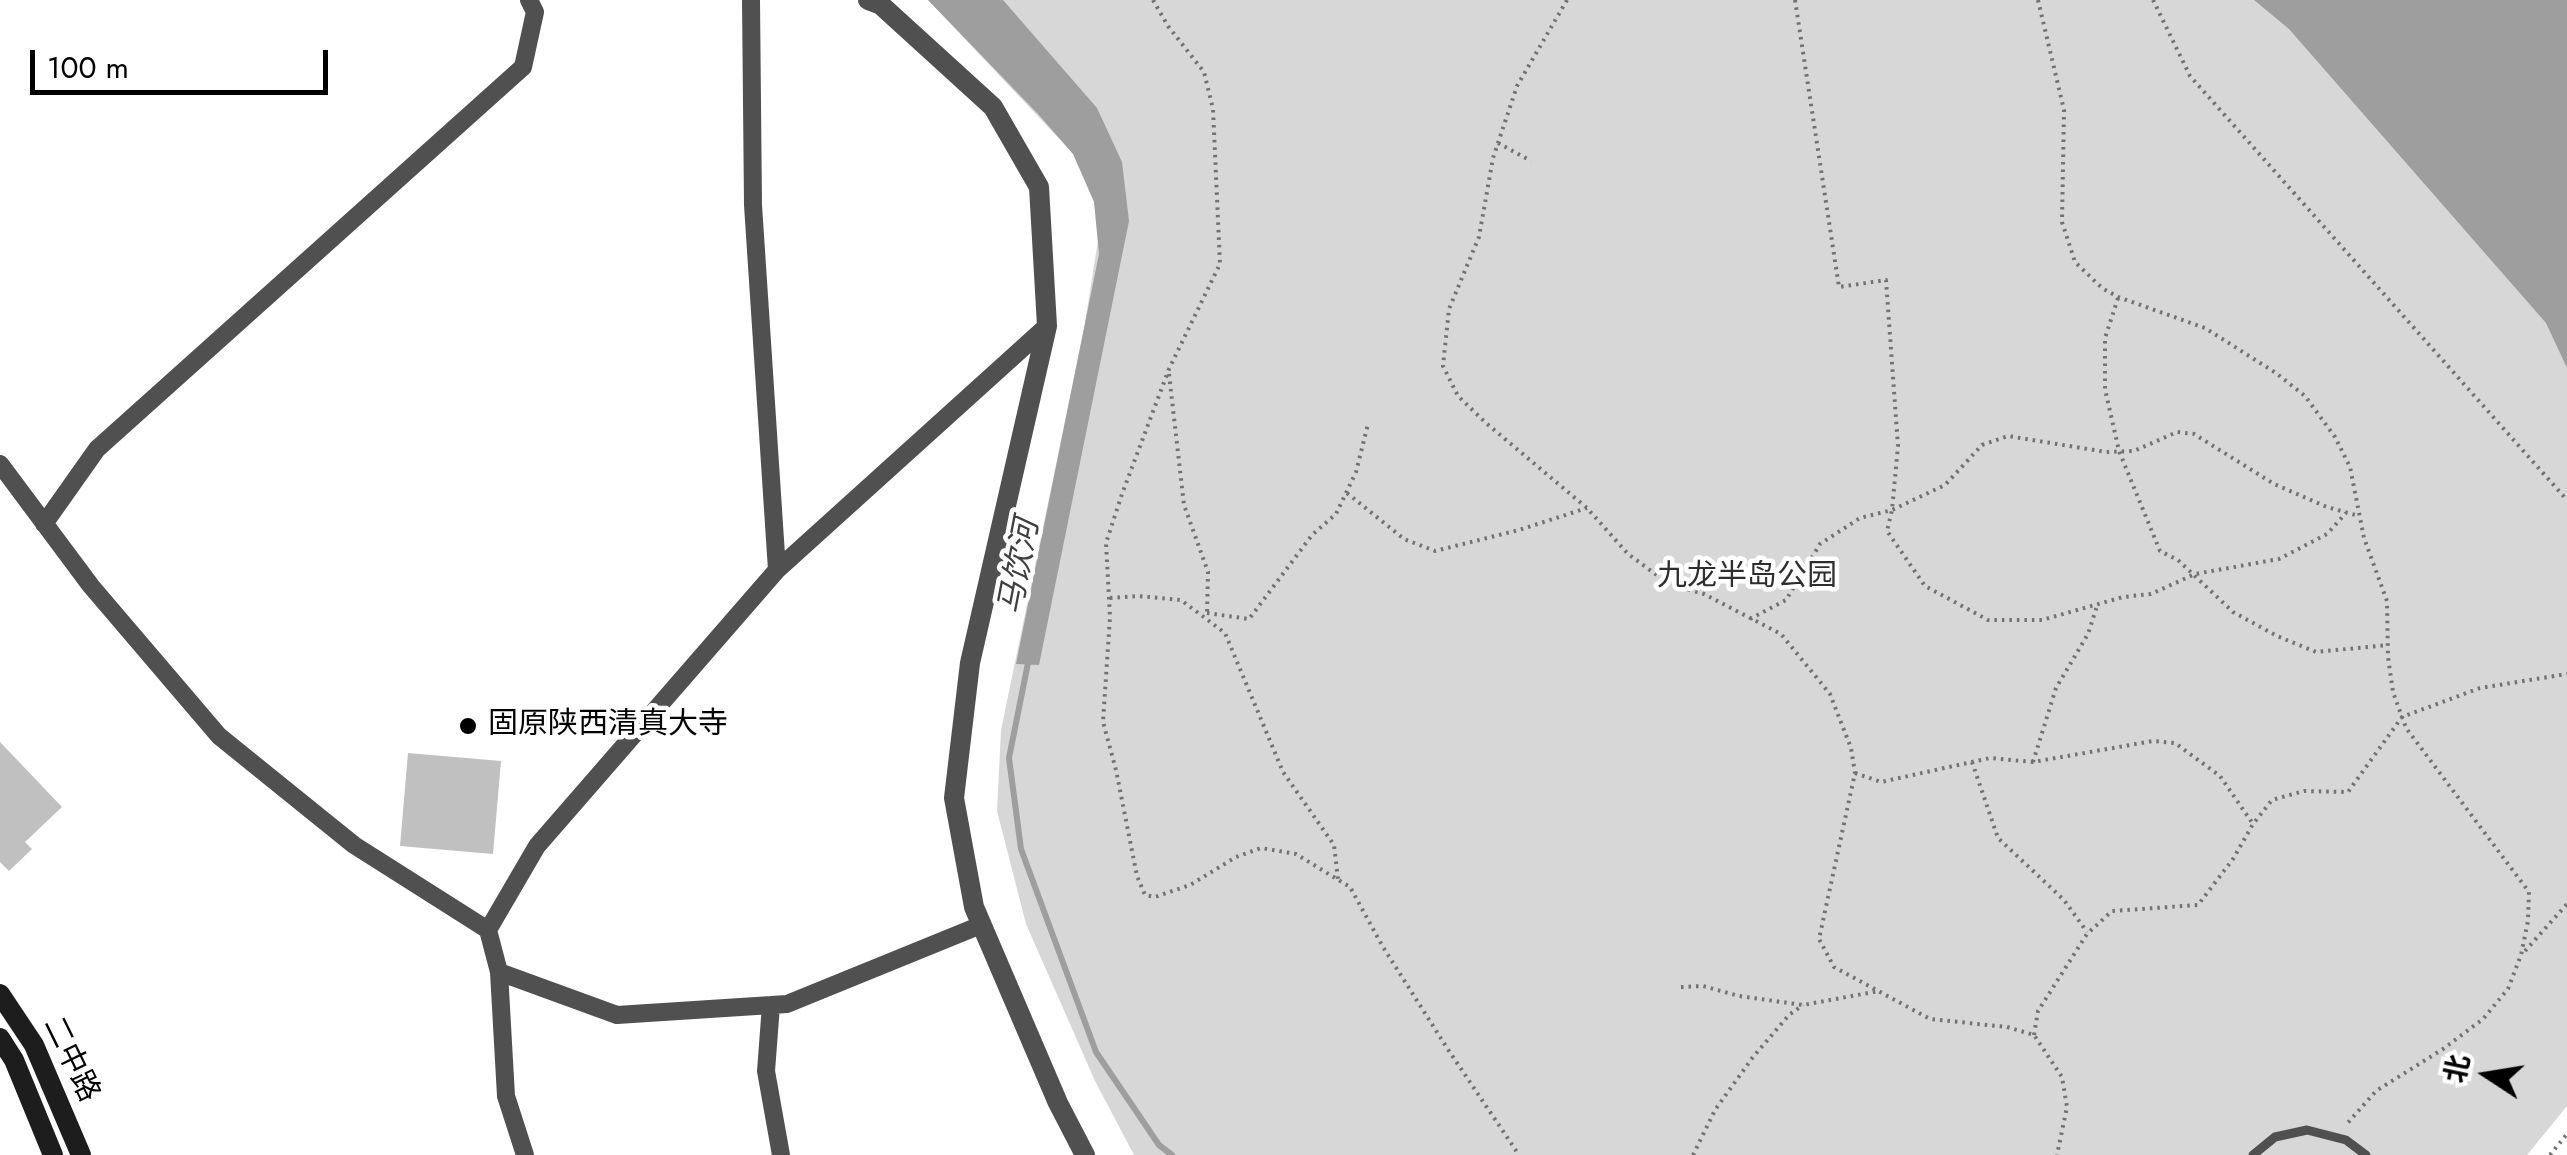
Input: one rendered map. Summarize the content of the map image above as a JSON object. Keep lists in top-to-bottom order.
{
  "streets": {
    "main road": ["二中路"]
  },
  "water": ["马饮河"],
  "parks": ["九龙半岛公园"],
  "places": ["固原陕西清真大寺"],
  "scale_bar": "100 m",
  "north": "left"
}
